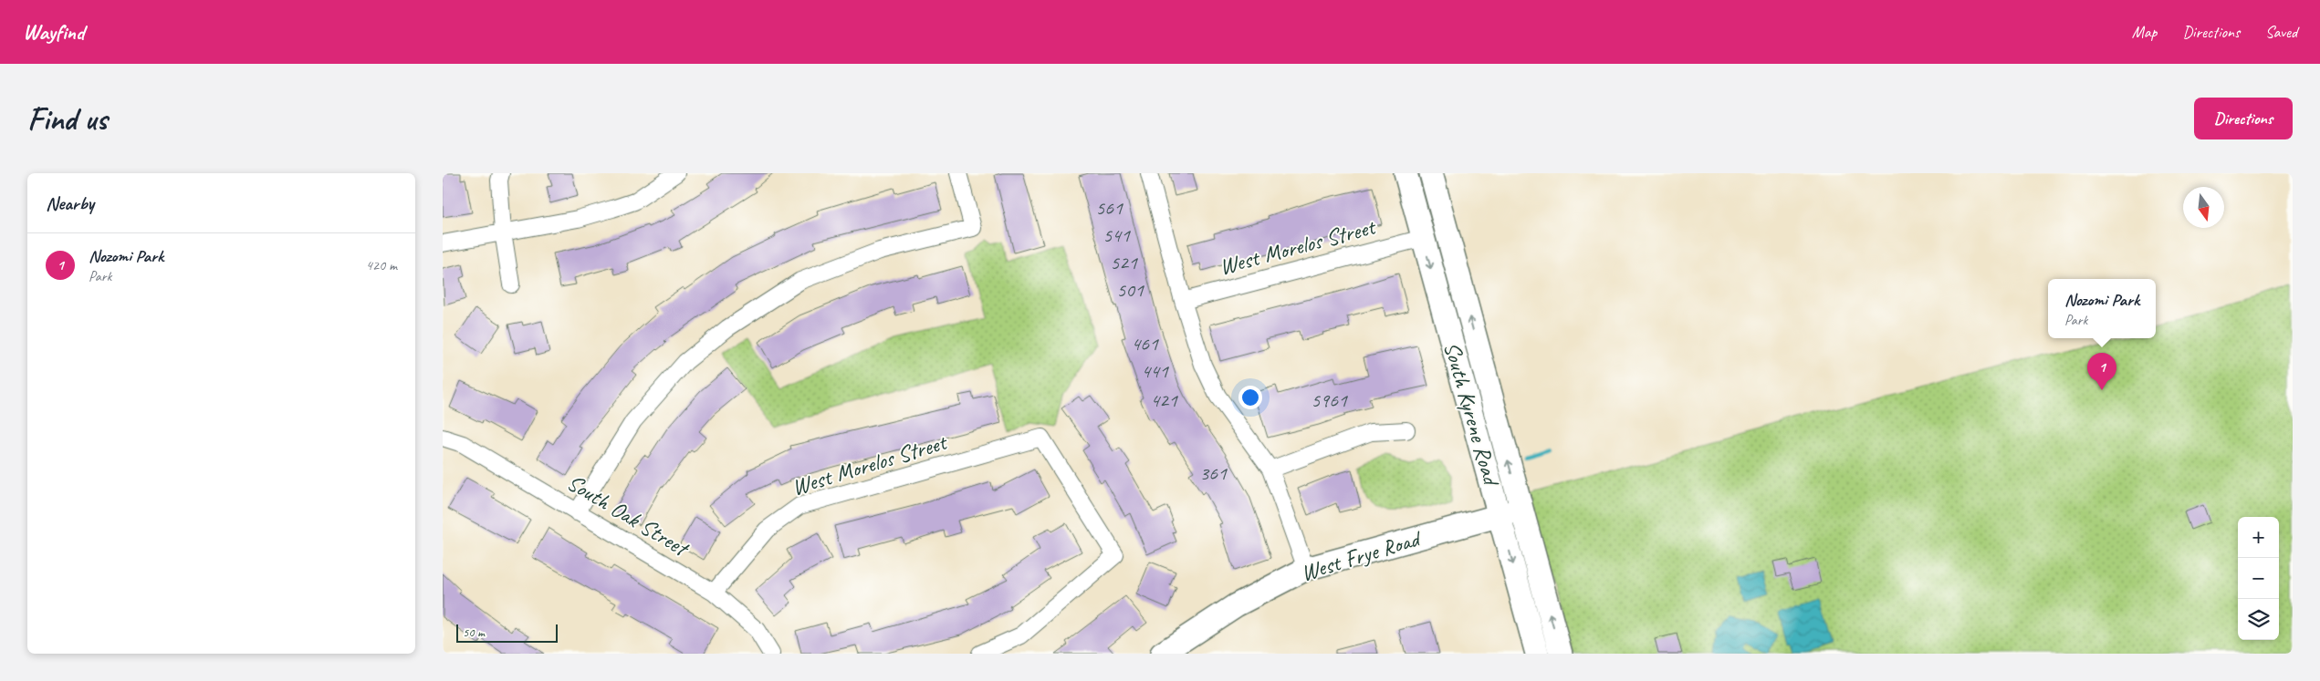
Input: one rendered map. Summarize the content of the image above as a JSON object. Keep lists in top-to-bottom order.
{
  "streets": {
    "main road": ["South Kyrene Road", "West Frye Road"],
    "street": ["West Morelos Street", "South Oak Street"]
  },
  "crossings": [
    ["West Morelos Street", "South Kyrene Road"],
    ["West Morelos Street", "South Oak Street"],
    ["South Kyrene Road", "West Frye Road"]
  ],
  "house_numbers": [
    "561",
    "541",
    "521",
    "501",
    "461",
    "441",
    "421",
    "5961",
    "361"
  ],
  "scale_bar": "50 m",
  "north": "bottom",
  "page": {
    "header": "Wayfind",
    "nav": ["Map", "Directions", "Saved"],
    "buttons": "Directions",
    "title": "Find us",
    "heading": "Nearby",
    "list": [
      {
        "mark": "1",
        "name": "Nozomi Park",
        "note": "Park",
        "value": "420 m"
      }
    ],
    "popup": ["Nozomi Park", "Park"],
    "pins": "1",
    "map_buttons": ["+", "−"],
    "scale": "50 m"
  }
}
